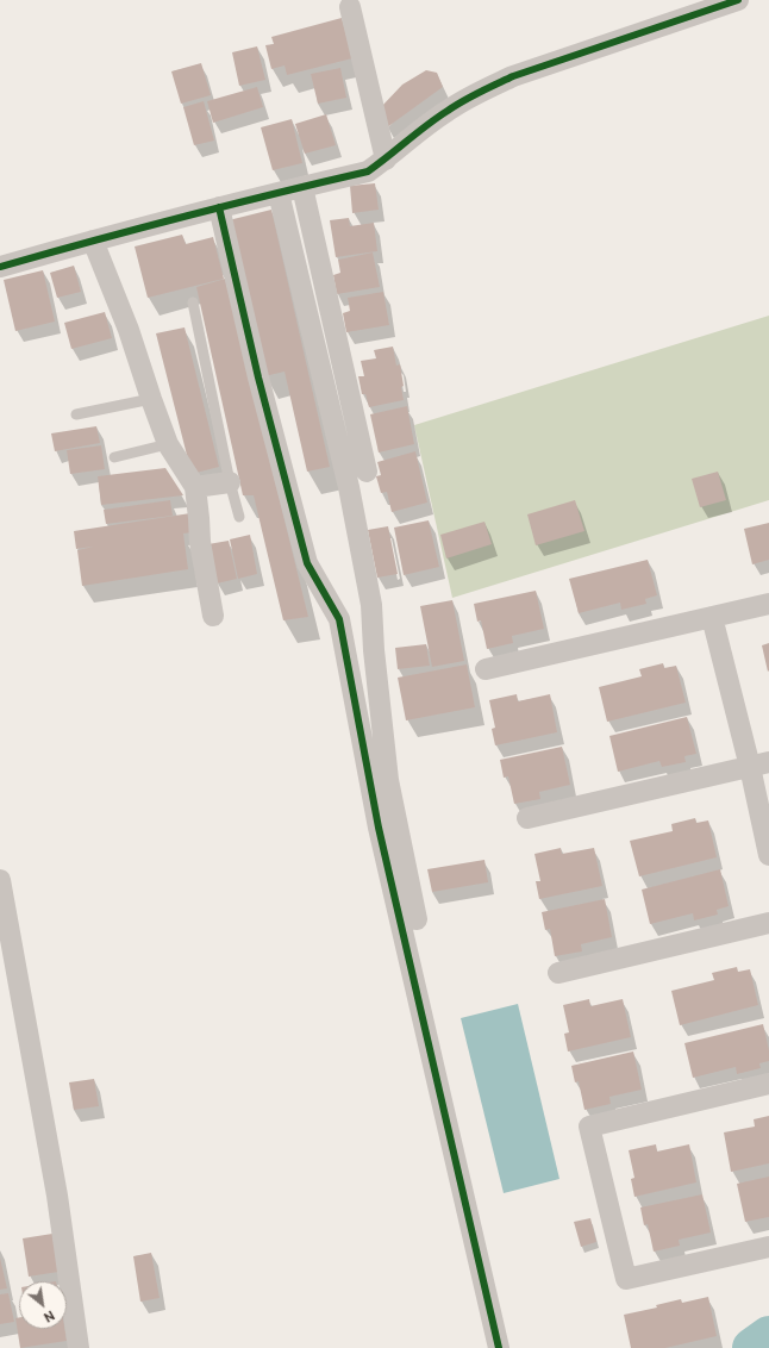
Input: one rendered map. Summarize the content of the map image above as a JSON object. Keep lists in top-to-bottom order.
{
  "north": "bottom right"
}
